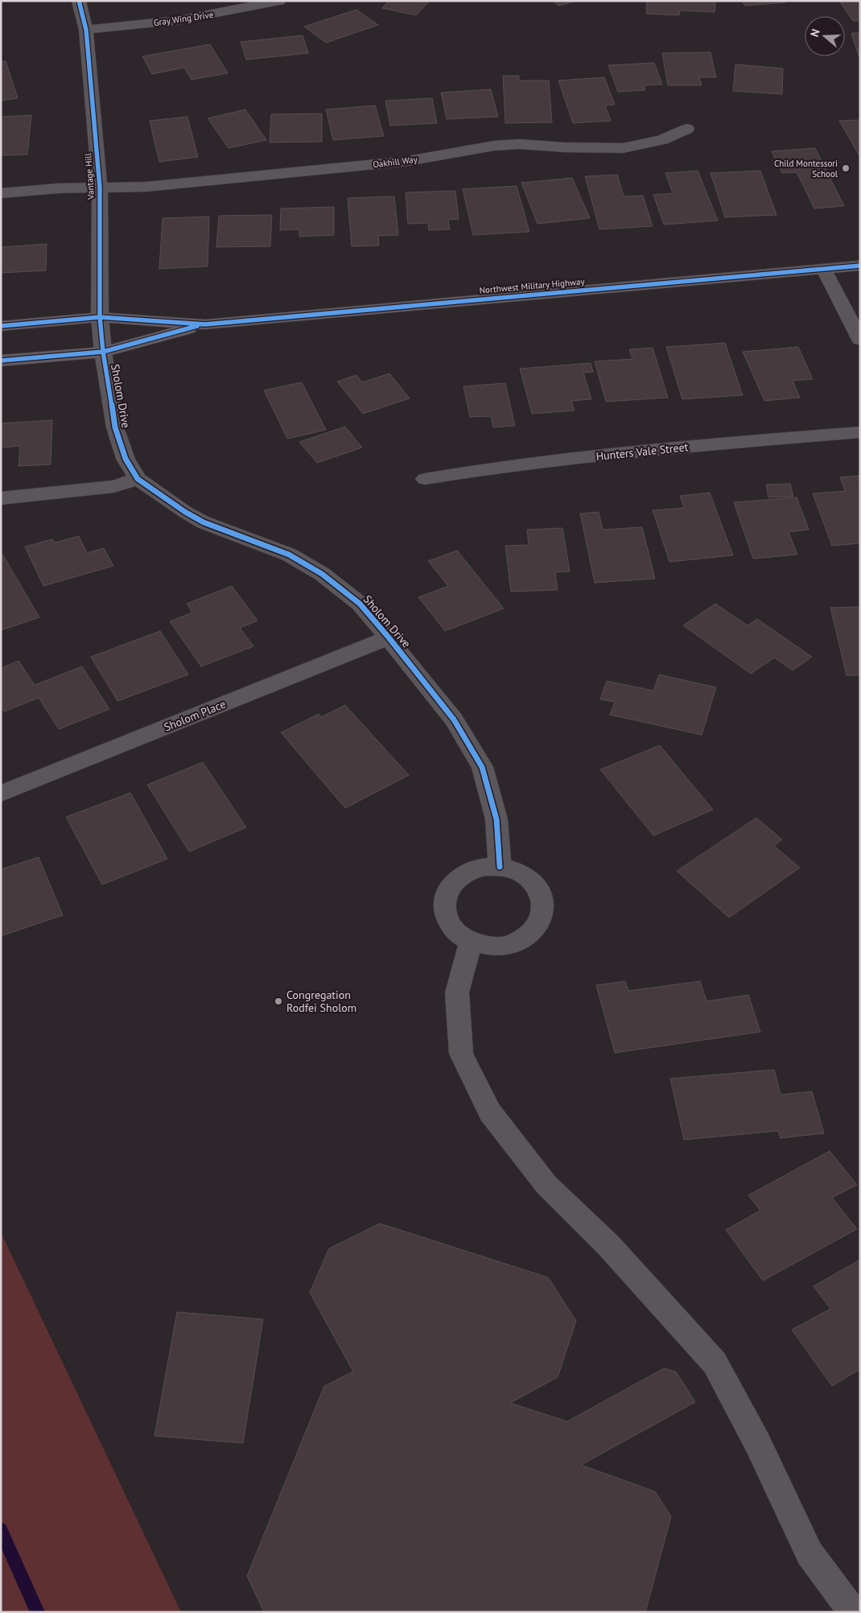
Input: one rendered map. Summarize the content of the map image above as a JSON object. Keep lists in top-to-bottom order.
{
  "streets": {
    "main road": ["Northwest Military Highway"],
    "street": [
      "Gray Wing Drive",
      "Oakhill Way",
      "Vantage Hill",
      "Sholom Drive",
      "Hunters Vale Street",
      "Sholom Place"
    ]
  },
  "crossings": [
    ["Gray Wing Drive", "Vantage Hill"],
    ["Oakhill Way", "Vantage Hill"],
    ["Vantage Hill", "Northwest Military Highway"],
    ["Vantage Hill", "Sholom Drive"],
    ["Northwest Military Highway", "Sholom Drive"],
    ["Sholom Drive", "Sholom Place"]
  ],
  "places": ["Child Montessori School", "Congregation Rodfei Sholom"],
  "north": "left"
}
